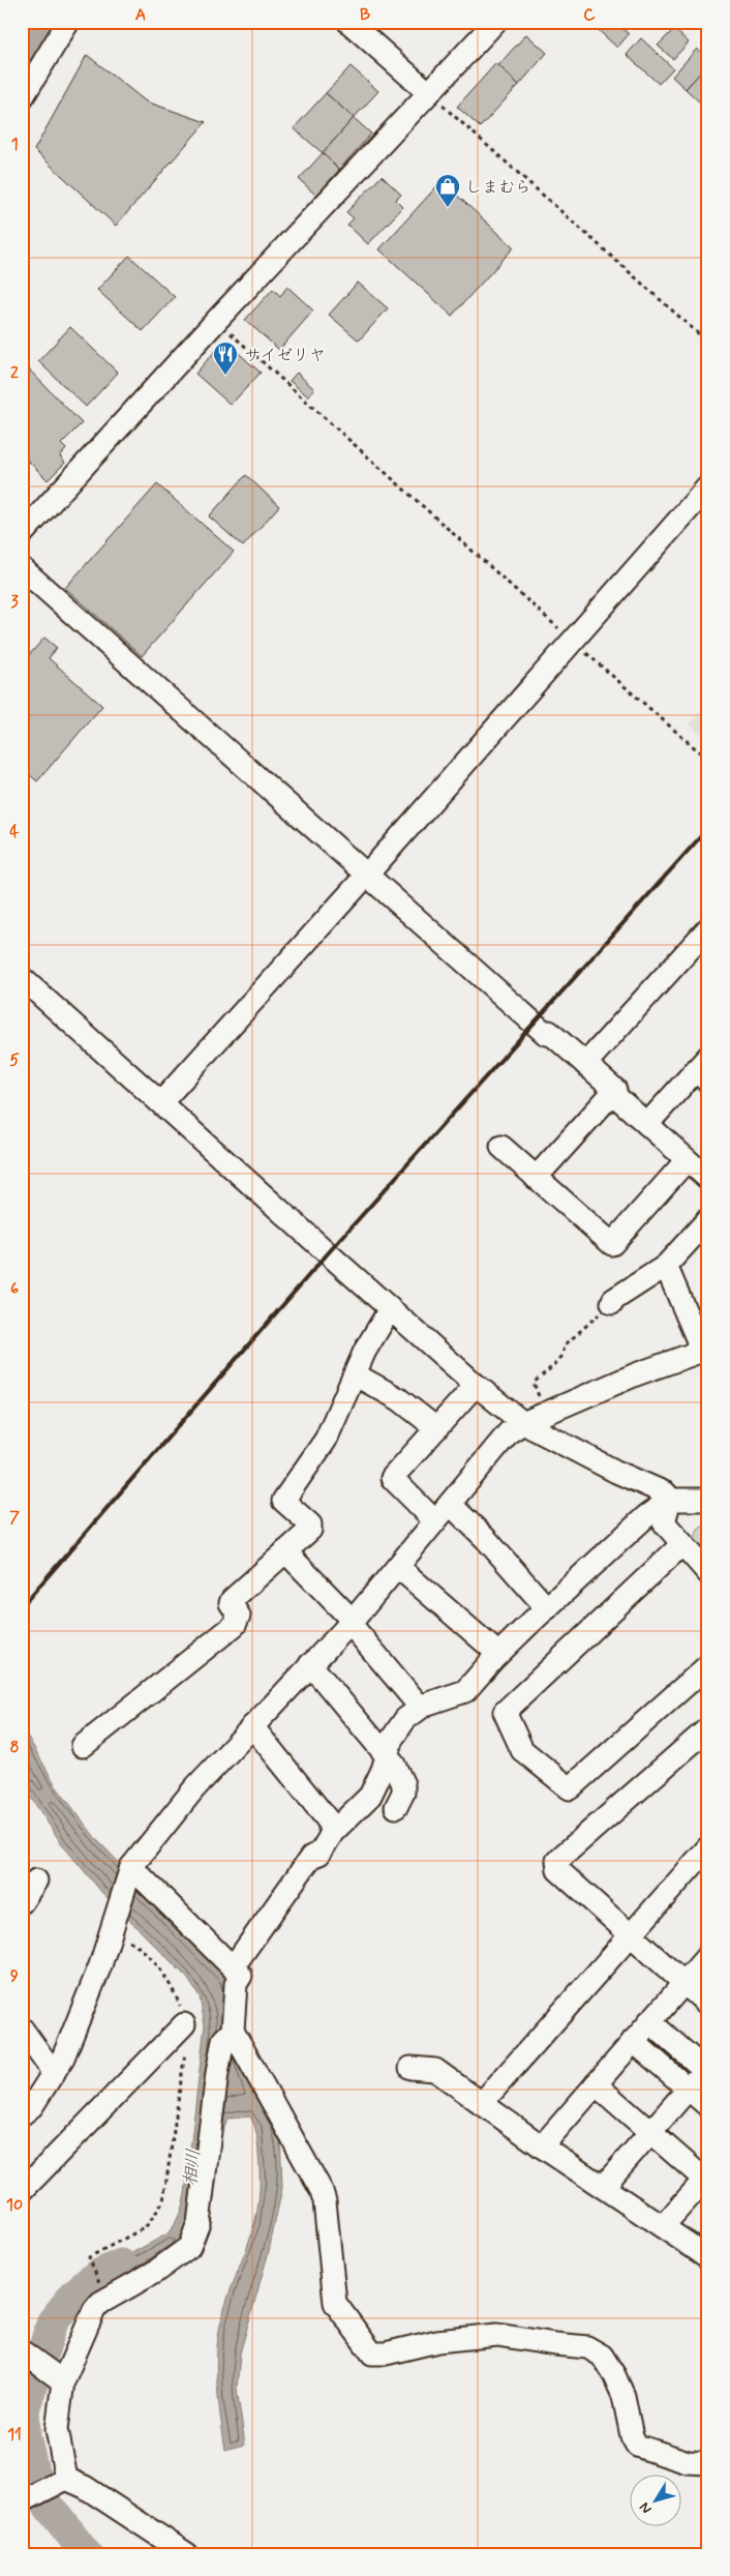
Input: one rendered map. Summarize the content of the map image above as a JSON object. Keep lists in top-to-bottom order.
{
  "water": ["相川"],
  "places": {
    "shop": ["しまむら"],
    "restaurant": ["サイゼリヤ"]
  },
  "north": "bottom left",
  "grid": {
    "columns": ["A", "B", "C"],
    "rows": [
      "1",
      "2",
      "3",
      "4",
      "5",
      "6",
      "7",
      "8",
      "9",
      "10",
      "11"
    ]
  }
}
